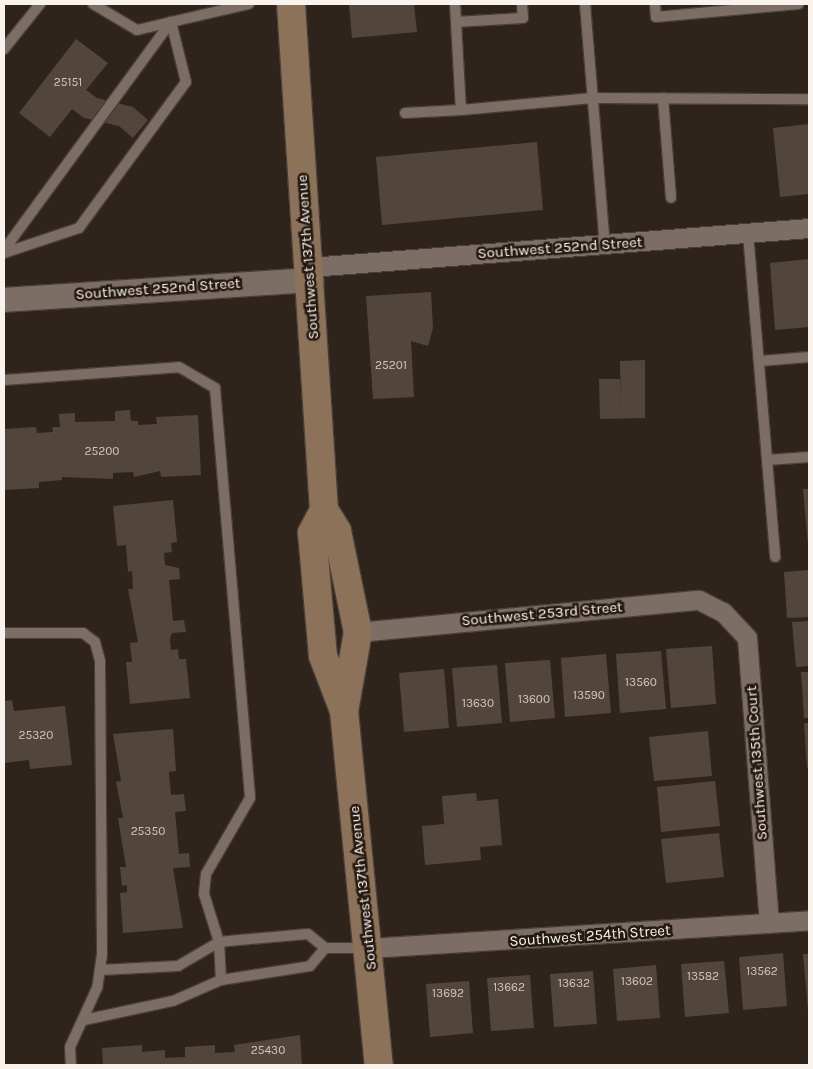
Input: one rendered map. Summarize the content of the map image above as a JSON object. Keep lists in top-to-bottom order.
{
  "streets": {
    "main road": ["Southwest 137th Avenue"],
    "street": [
      "Southwest 252nd Street",
      "Southwest 253rd Street",
      "Southwest 135th Court",
      "Southwest 254th Street"
    ]
  },
  "crossings": [
    ["Southwest 252nd Street", "Southwest 137th Avenue"],
    ["Southwest 137th Avenue", "Southwest 253rd Street"],
    ["Southwest 137th Avenue", "Southwest 254th Street"],
    ["Southwest 253rd Street", "Southwest 135th Court"],
    ["Southwest 135th Court", "Southwest 254th Street"]
  ],
  "house_numbers": [
    "25151",
    "25201",
    "25200",
    "13560",
    "13590",
    "13600",
    "13630",
    "25320",
    "25350",
    "13562",
    "13582",
    "13602",
    "13632",
    "13662",
    "13692",
    "25430"
  ]
}
